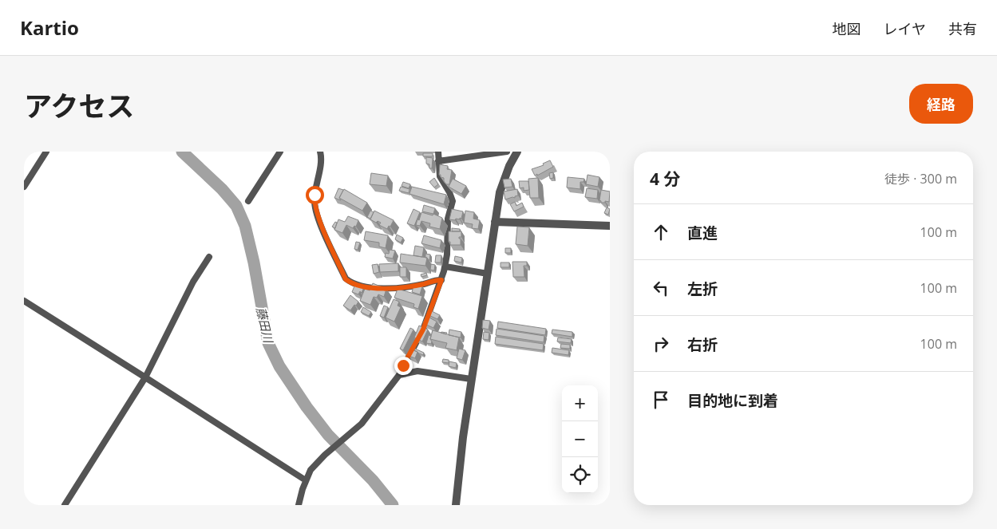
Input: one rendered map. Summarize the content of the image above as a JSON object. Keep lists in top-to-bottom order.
{
  "water": ["藤田川"],
  "page": {
    "header": "Kartio",
    "nav": ["地図", "レイヤ", "共有"],
    "title": "アクセス",
    "buttons": "経路",
    "heading": ["4 分", "徒歩 · 300 m"],
    "list": [
      ["直進", "100 m"],
      ["左折", "100 m"],
      ["右折", "100 m"],
      "目的地に到着"
    ],
    "map_buttons": ["+", "−"]
  }
}
